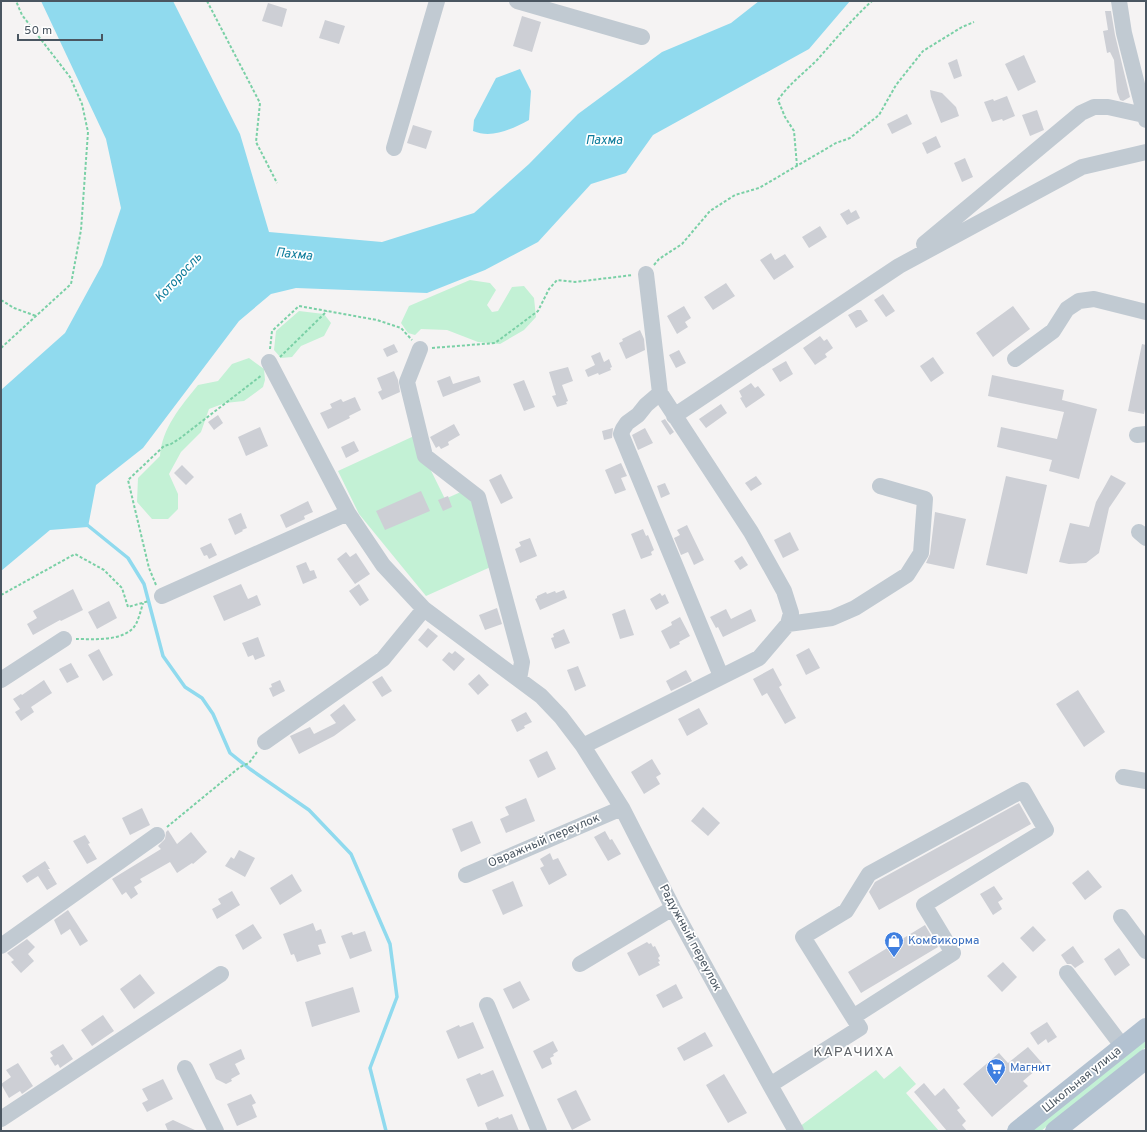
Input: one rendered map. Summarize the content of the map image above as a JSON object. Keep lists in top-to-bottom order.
{
  "streets": {
    "main road": ["Школьная улица"],
    "street": ["Овражный переулок", "Радужный переулок"]
  },
  "crossings": [
    ["Овражный переулок", "Радужный переулок"]
  ],
  "districts": ["КАРАЧИХА"],
  "water": ["Пахма", "Которосль"],
  "places": {
    "shop": ["Комбикорма"],
    "supermarket": ["Магнит"]
  },
  "scale_bar": "50 m"
}
